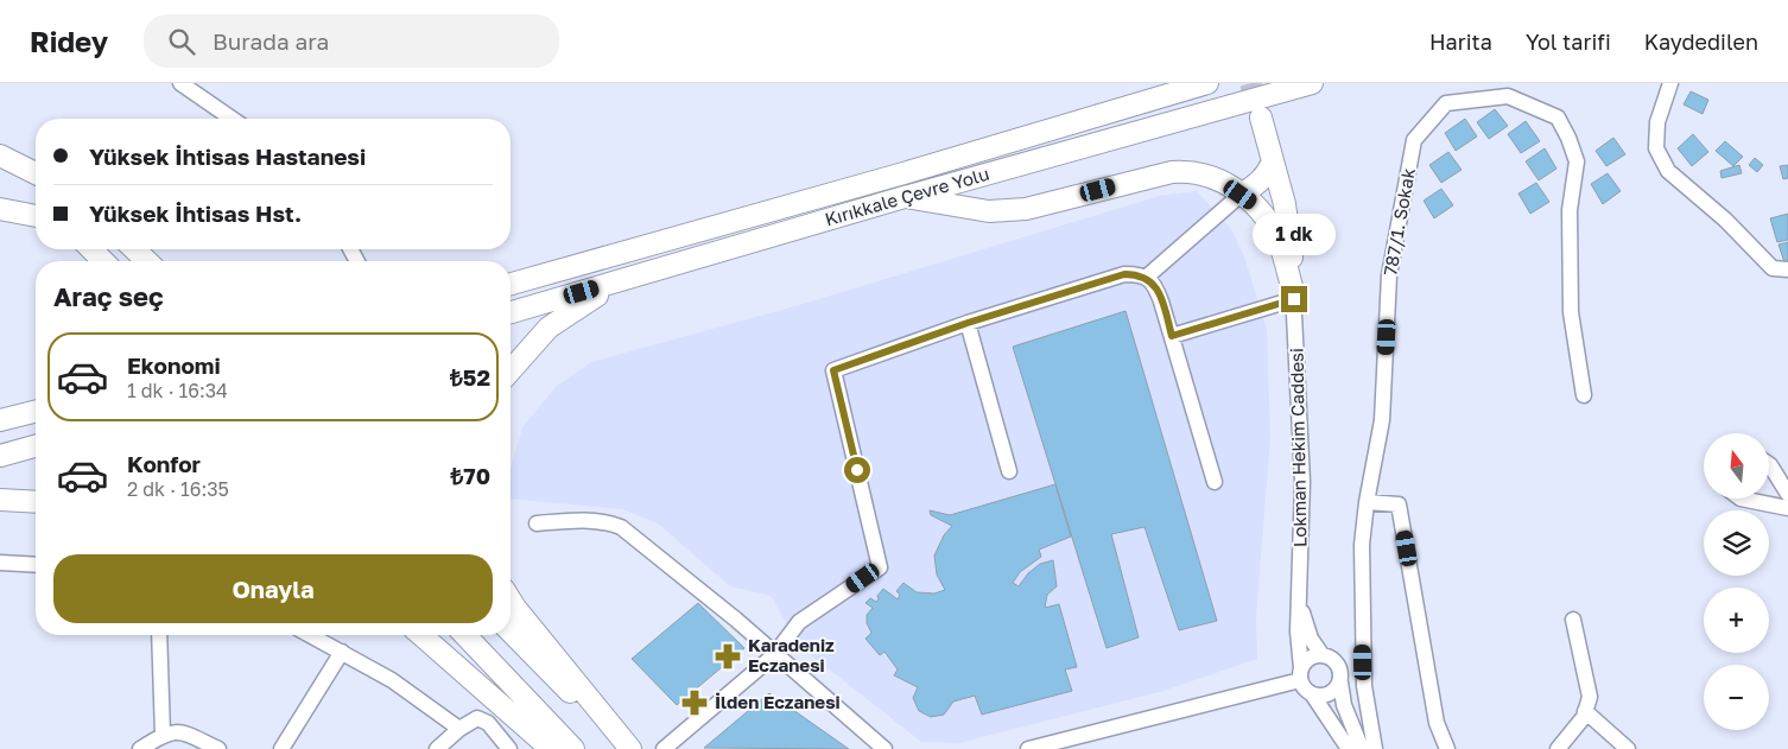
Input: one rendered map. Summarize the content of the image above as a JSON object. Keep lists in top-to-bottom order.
{
  "streets": {
    "highway": ["Kırıkkale Çevre Yolu"],
    "street": ["787/1. Sokak", "Lokman Hekim Caddesi"]
  },
  "places": {
    "pharmacy": ["Karadeniz Eczanesi", "İlden Eczanesi"]
  },
  "north": "top",
  "page": {
    "header": "Ridey",
    "search": "Burada ara",
    "nav": ["Harita", "Yol tarifi", "Kaydedilen"],
    "banner": ["Yüksek İhtisas Hastanesi", "Yüksek İhtisas Hst."],
    "bubble": "1 dk",
    "heading": "Araç seç",
    "list": [
      {
        "name": "Ekonomi",
        "note": "1 dk · 16:34",
        "value": "₺52"
      },
      {
        "name": "Konfor",
        "note": "2 dk · 16:35",
        "value": "₺70"
      }
    ],
    "map_buttons": ["+", "−"],
    "buttons": "Onayla"
  }
}
